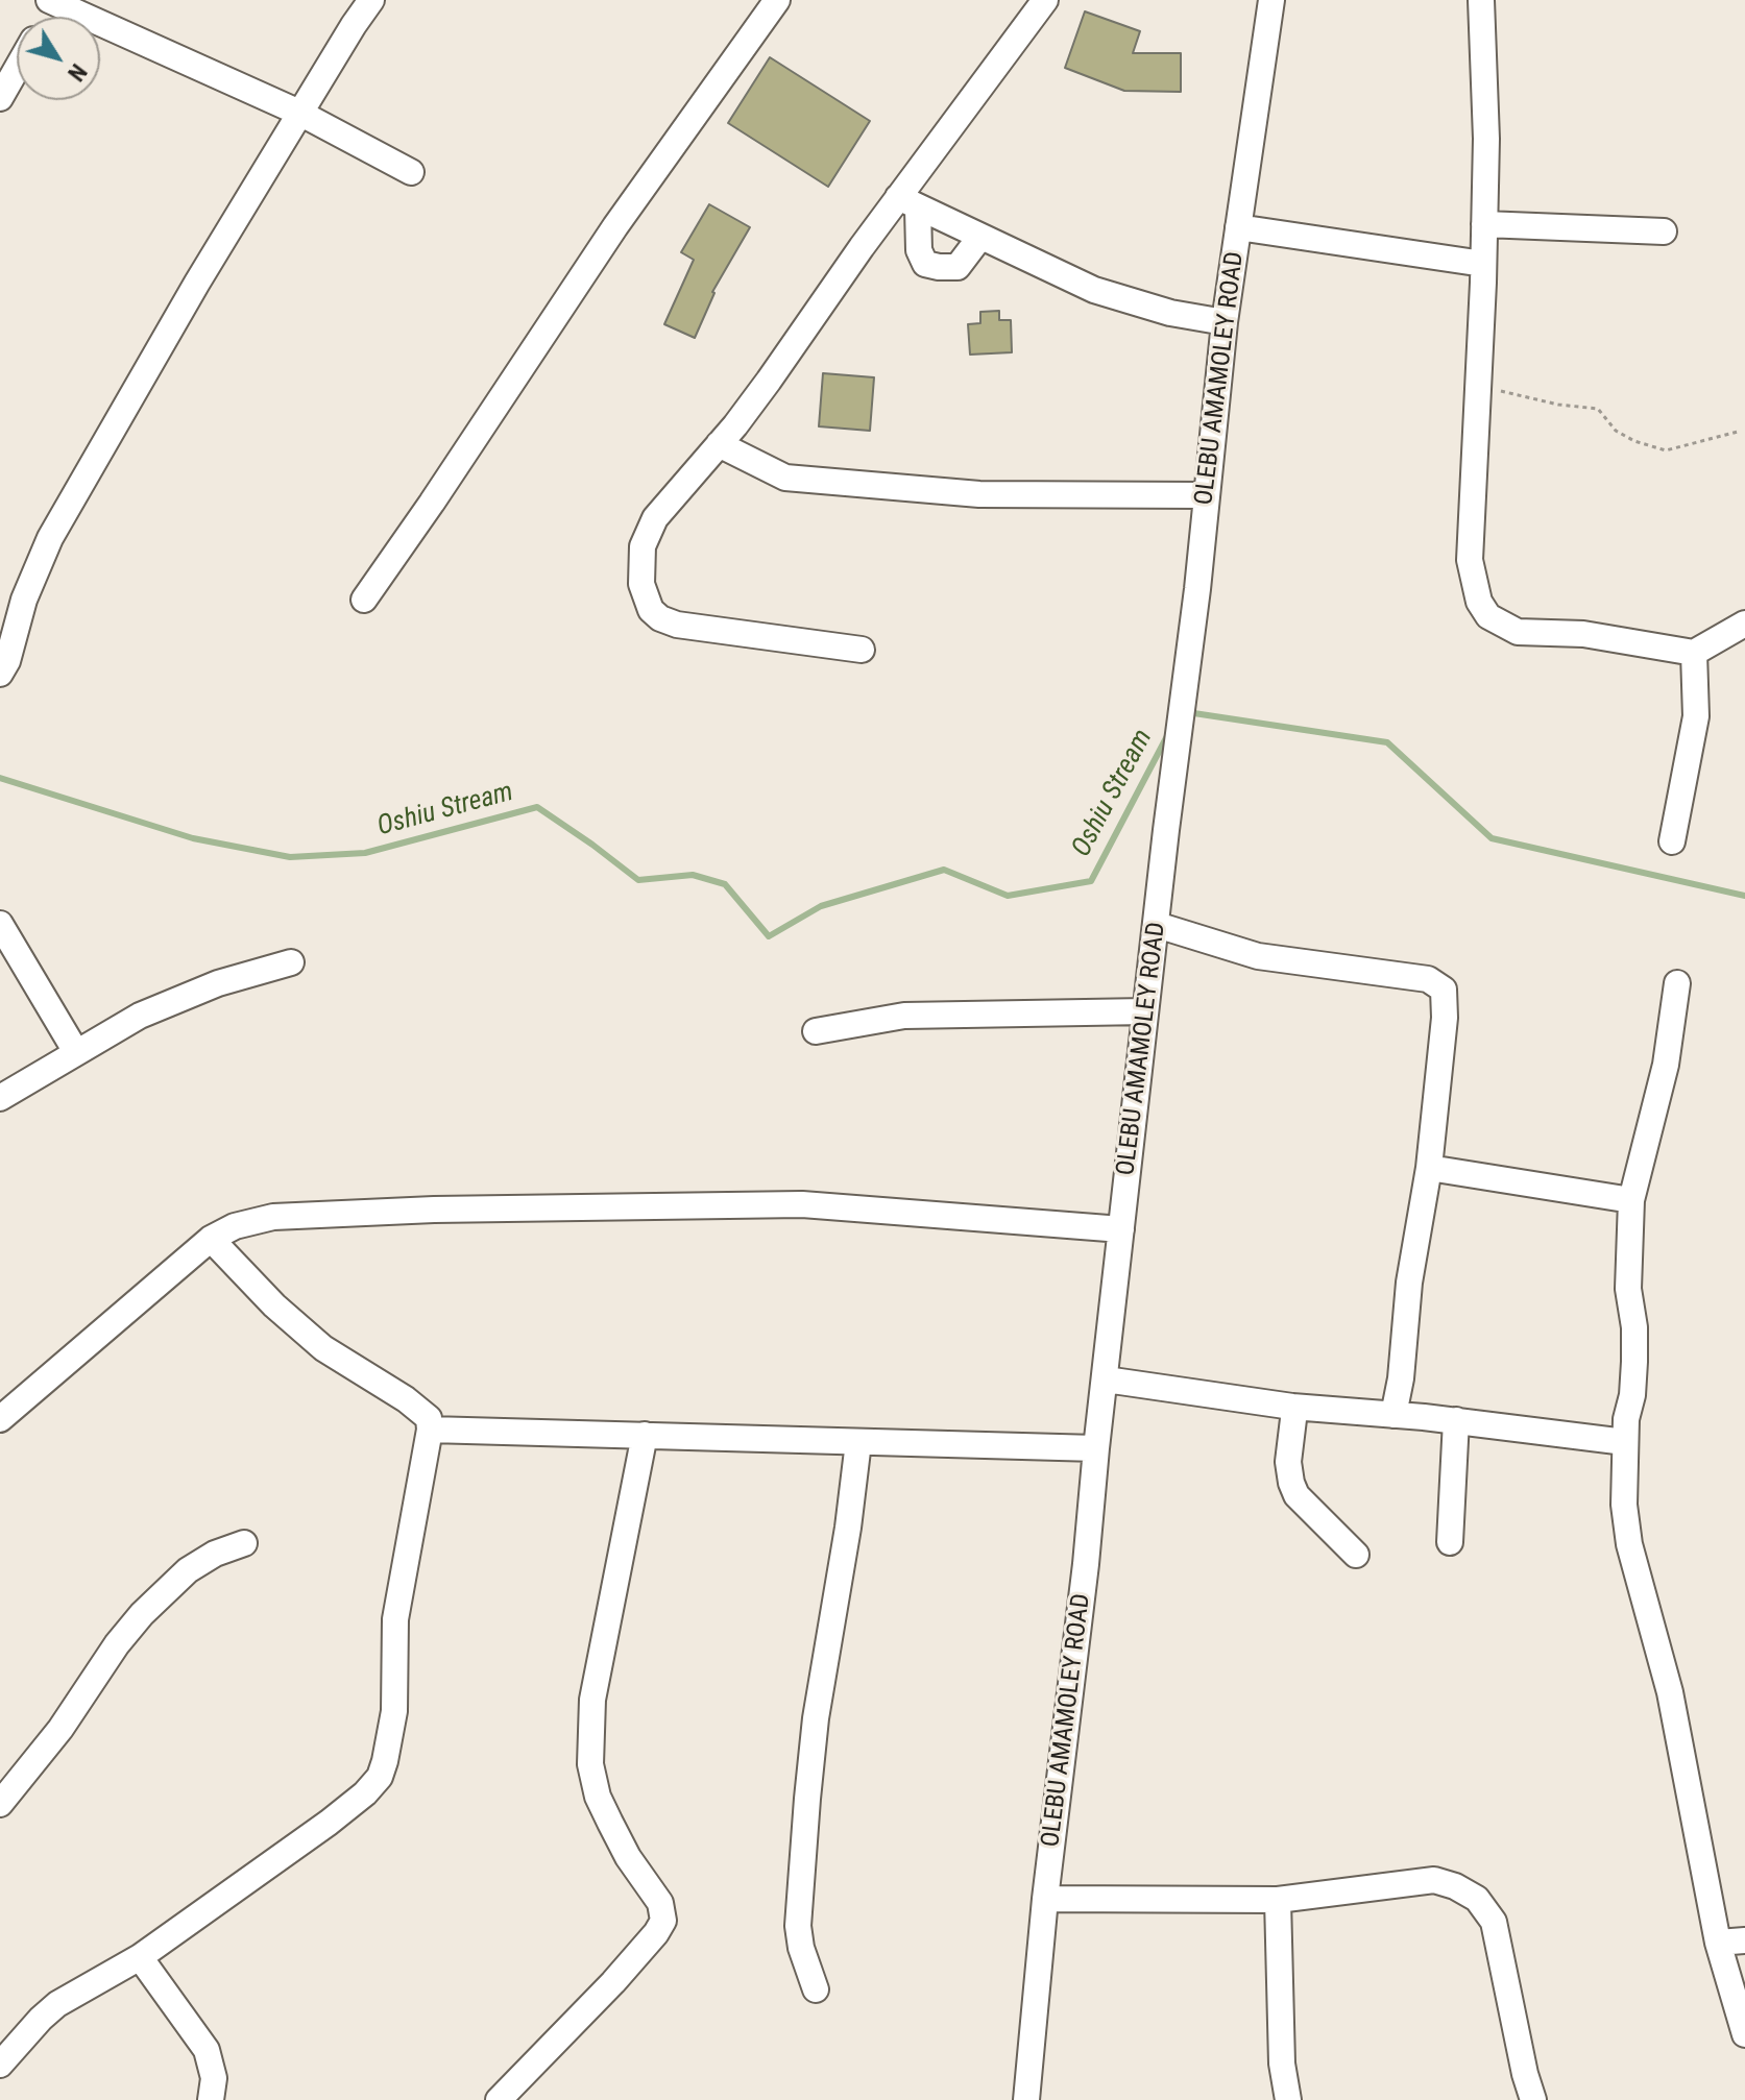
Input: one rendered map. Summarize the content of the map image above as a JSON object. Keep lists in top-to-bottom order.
{
  "streets": {
    "street": ["OLEBU AMAMOLEY ROAD"]
  },
  "water": ["Oshiu Stream"],
  "north": "bottom right"
}
